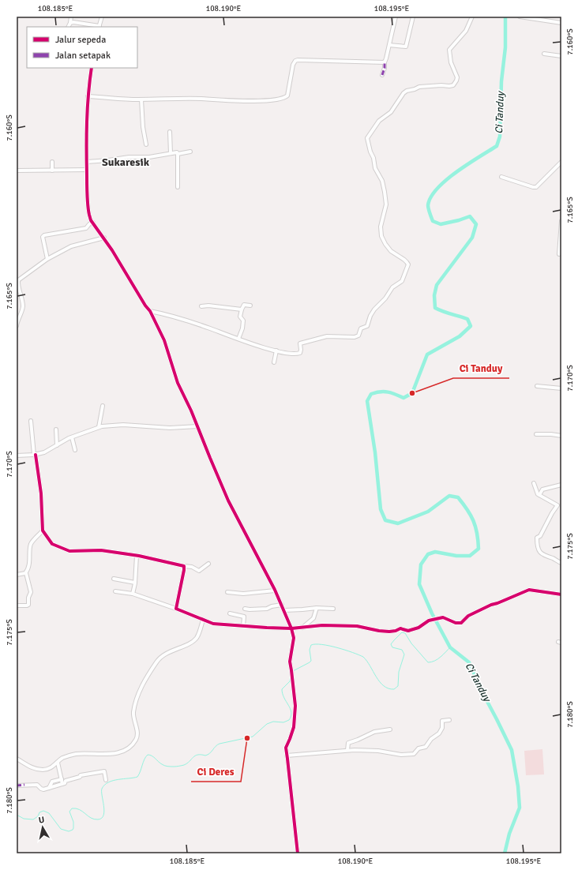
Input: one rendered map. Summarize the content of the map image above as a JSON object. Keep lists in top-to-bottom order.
{
  "districts": ["Sukaresik"],
  "water": ["Ci Tanduy"],
  "places": ["Ci Tanduy", "Ci Deres"],
  "legend": ["Jalur sepeda", "Jalan setapak"],
  "north": "top",
  "coordinates": [
    "108.185°E",
    "108.190°E",
    "108.195°E",
    "7.160°S",
    "7.165°S",
    "7.170°S",
    "7.175°S",
    "7.180°S"
  ]
}
